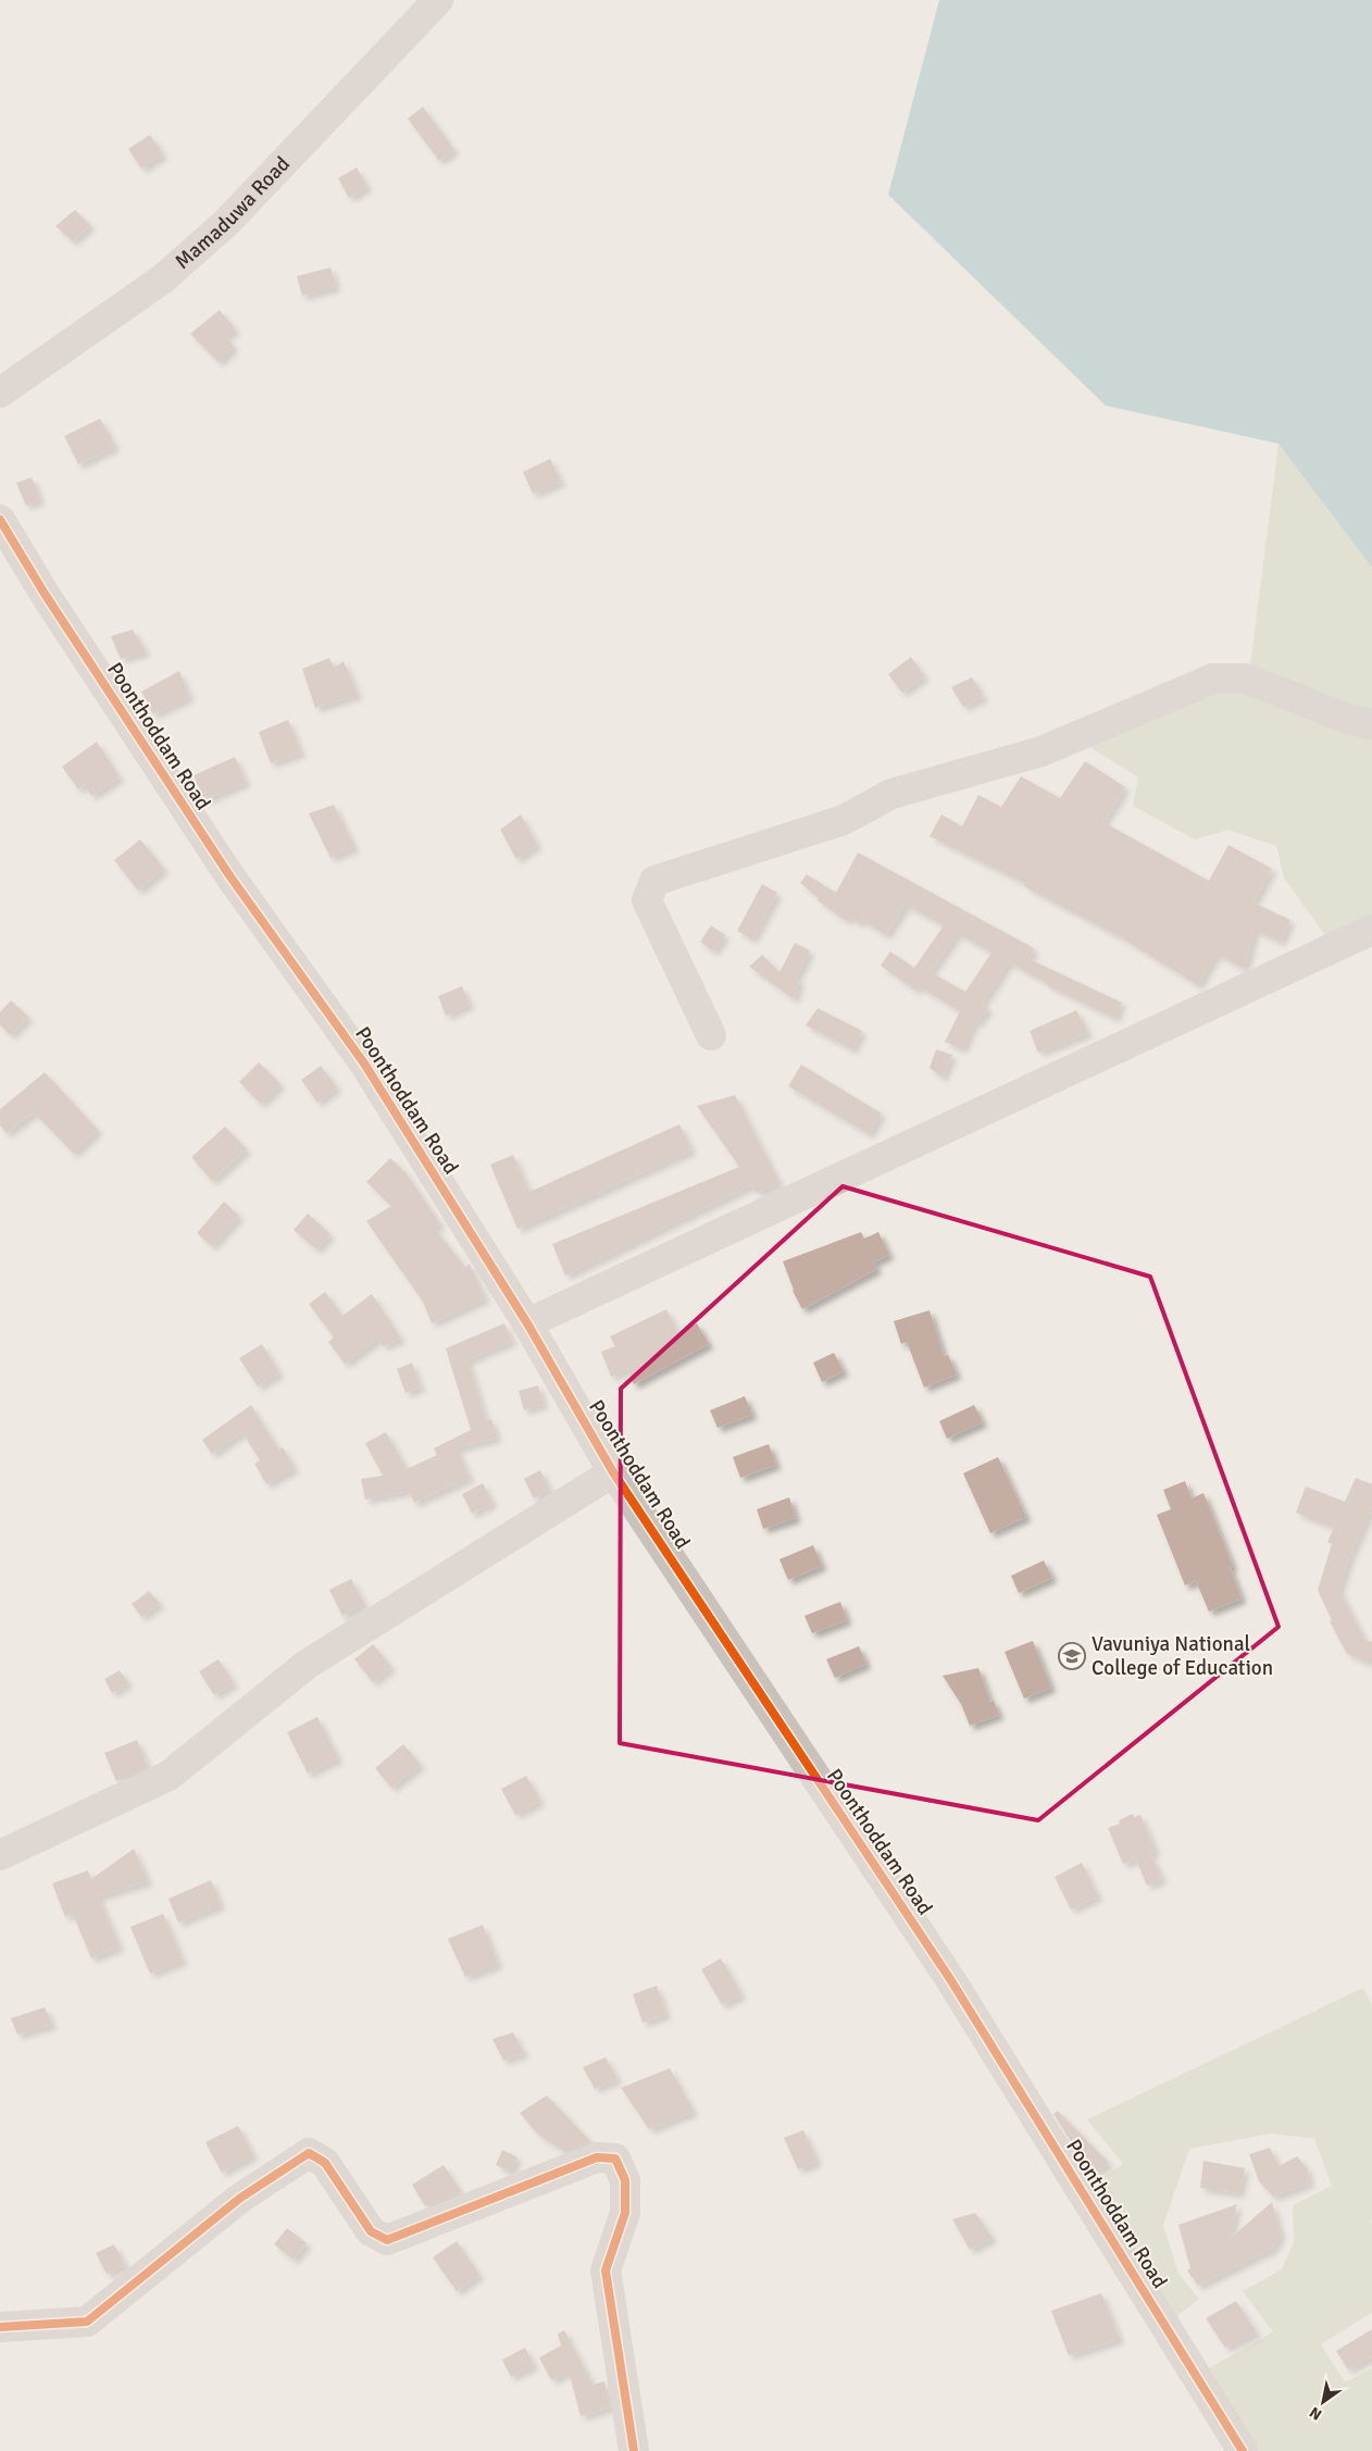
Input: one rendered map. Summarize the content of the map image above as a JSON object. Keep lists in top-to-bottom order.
{
  "streets": {
    "street": ["Mamaduwa Road", "Poonthoddam Road"]
  },
  "places": {
    "school or university": ["Vavuniya National College of Education"]
  },
  "north": "bottom left"
}
